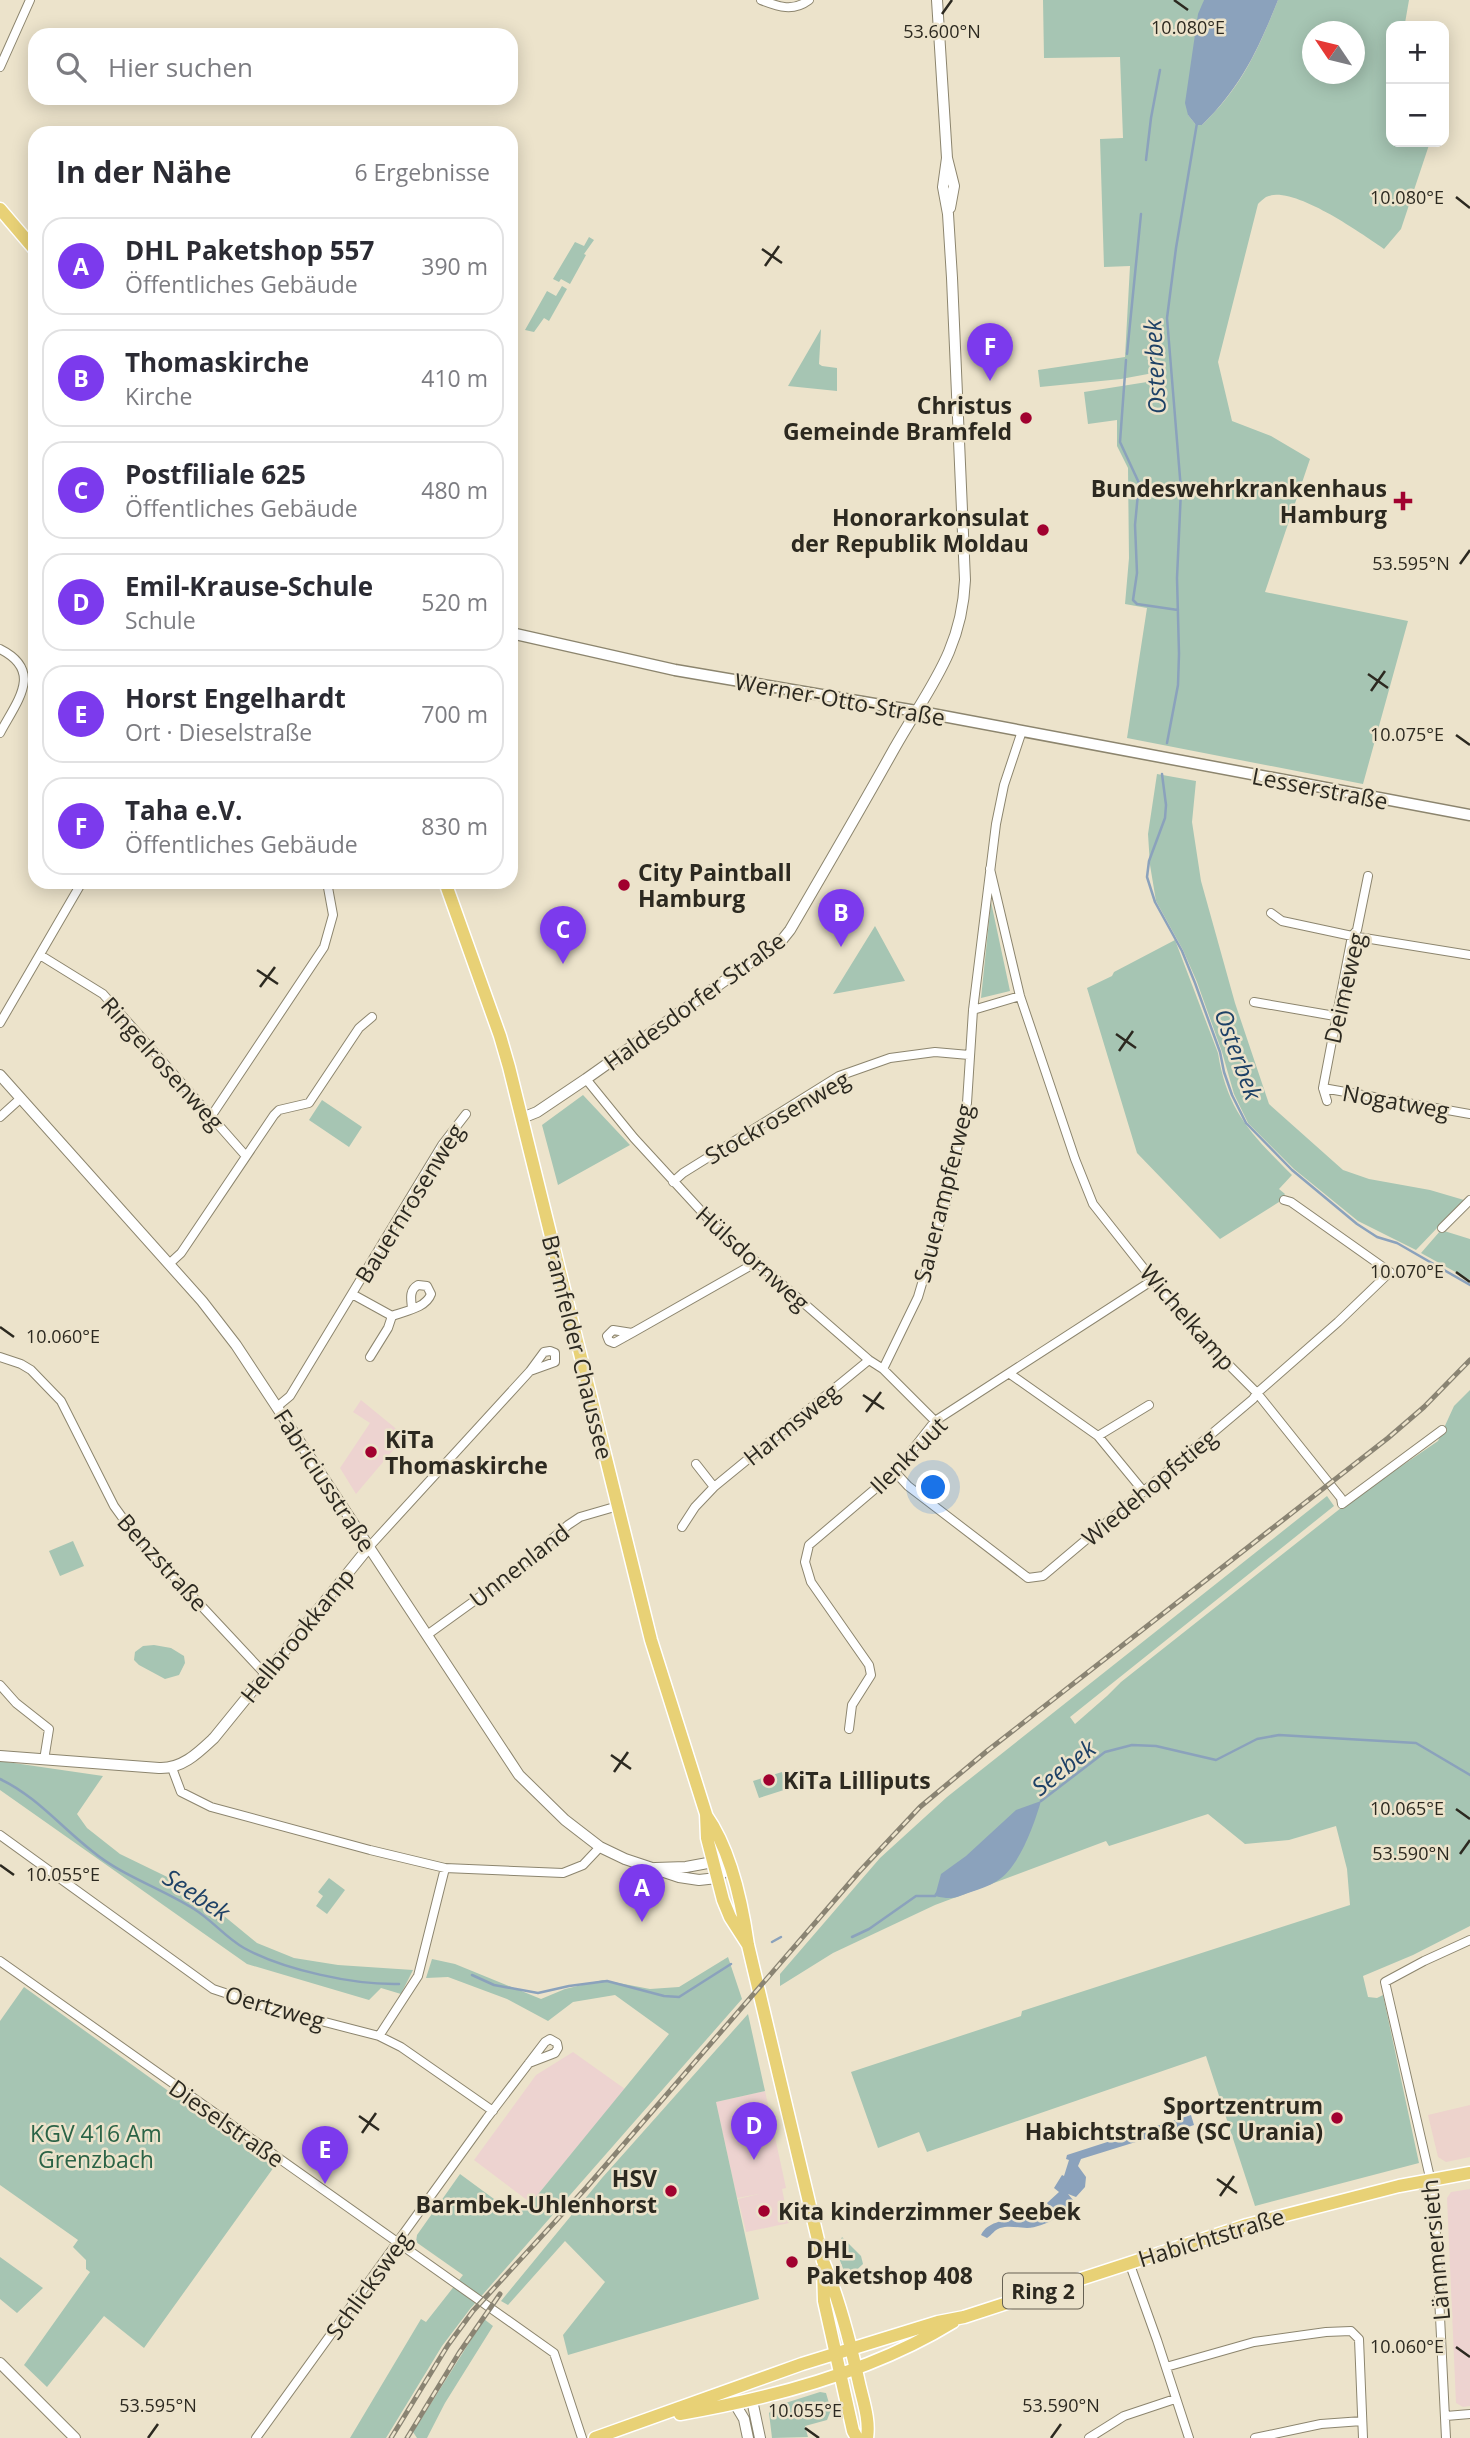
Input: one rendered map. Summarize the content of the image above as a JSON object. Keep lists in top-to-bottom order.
{
  "streets": {
    "main road": [
      "Werner-Otto-Straße",
      "Lesserstraße",
      "Bramfelder Chaussee",
      "Habichtstraße",
      "Ring 2"
    ],
    "street": [
      "Deimeweg",
      "Haldesdorfer Straße",
      "Ringelrosenweg",
      "Nogatweg",
      "Stockrosenweg",
      "Sauerampferweg",
      "Bauernrosenweg",
      "Hülsdornweg",
      "Wichelkamp",
      "Harmsweg",
      "Ilenkruut",
      "Fabriciusstraße",
      "Wiedehopfstieg",
      "Benzstraße",
      "Unnenland",
      "Hellbrookkamp",
      "Oertzweg",
      "Dieselstraße",
      "Lämmersieth",
      "Schlicksweg"
    ]
  },
  "crossings": [
    ["Werner-Otto-Straße", "Lesserstraße"],
    ["Werner-Otto-Straße", "Haldesdorfer Straße"],
    ["Werner-Otto-Straße", "Sauerampferweg"],
    ["Deimeweg", "Nogatweg"],
    ["Haldesdorfer Straße", "Hülsdornweg"],
    ["Haldesdorfer Straße", "Bramfelder Chaussee"],
    ["Stockrosenweg", "Sauerampferweg"],
    ["Stockrosenweg", "Hülsdornweg"],
    ["Sauerampferweg", "Hülsdornweg"],
    ["Sauerampferweg", "Wichelkamp"],
    ["Bauernrosenweg", "Fabriciusstraße"],
    ["Hülsdornweg", "Harmsweg"],
    ["Hülsdornweg", "Ilenkruut"],
    ["Wichelkamp", "Ilenkruut"],
    ["Wichelkamp", "Wiedehopfstieg"],
    ["Bramfelder Chaussee", "Fabriciusstraße"],
    ["Bramfelder Chaussee", "Unnenland"],
    ["Ilenkruut", "Wiedehopfstieg"],
    ["Fabriciusstraße", "Unnenland"],
    ["Fabriciusstraße", "Hellbrookkamp"],
    ["Benzstraße", "Hellbrookkamp"],
    ["Oertzweg", "Schlicksweg"],
    ["Dieselstraße", "Schlicksweg"],
    ["Habichtstraße", "Lämmersieth"]
  ],
  "water": ["Osterbek", "Seebek"],
  "parks": ["KGV 416 Am Grenzbach"],
  "places": {
    "other": [
      "Christus Gemeinde Bramfeld",
      "Honorarkonsulat der Republik Moldau",
      "City Paintball Hamburg",
      "KiTa Thomaskirche",
      "KiTa Lilliputs",
      "Sportzentrum Habichtstraße (SC Urania)",
      "HSV Barmbek-Uhlenhorst",
      "Kita kinderzimmer Seebek",
      "DHL Paketshop 408"
    ],
    "health": ["Bundeswehrkrankenhaus Hamburg"]
  },
  "north": "top left",
  "page": {
    "map_buttons": ["+", "−"],
    "search": "Hier suchen",
    "heading": ["In der Nähe", "6 Ergebnisse"],
    "list": [
      {
        "mark": "A",
        "name": "DHL Paketshop 557",
        "note": "Öffentliches Gebäude",
        "value": "390 m"
      },
      {
        "mark": "B",
        "name": "Thomaskirche",
        "note": "Kirche",
        "value": "410 m"
      },
      {
        "mark": "C",
        "name": "Postfiliale 625",
        "note": "Öffentliches Gebäude",
        "value": "480 m"
      },
      {
        "mark": "D",
        "name": "Emil-Krause-Schule",
        "note": "Schule",
        "value": "520 m"
      },
      {
        "mark": "E",
        "name": "Horst Engelhardt",
        "note": "Ort · Dieselstraße",
        "value": "700 m"
      },
      {
        "mark": "F",
        "name": "Taha e.V.",
        "note": "Öffentliches Gebäude",
        "value": "830 m"
      }
    ],
    "pins": [
      "F",
      "B",
      "C",
      "A",
      "D",
      "E"
    ]
  },
  "coordinates": [
    "10.080°E",
    "53.600°N",
    "53.595°N",
    "10.075°E",
    "10.070°E",
    "10.060°E",
    "10.065°E",
    "53.590°N",
    "10.055°E"
  ]
}
